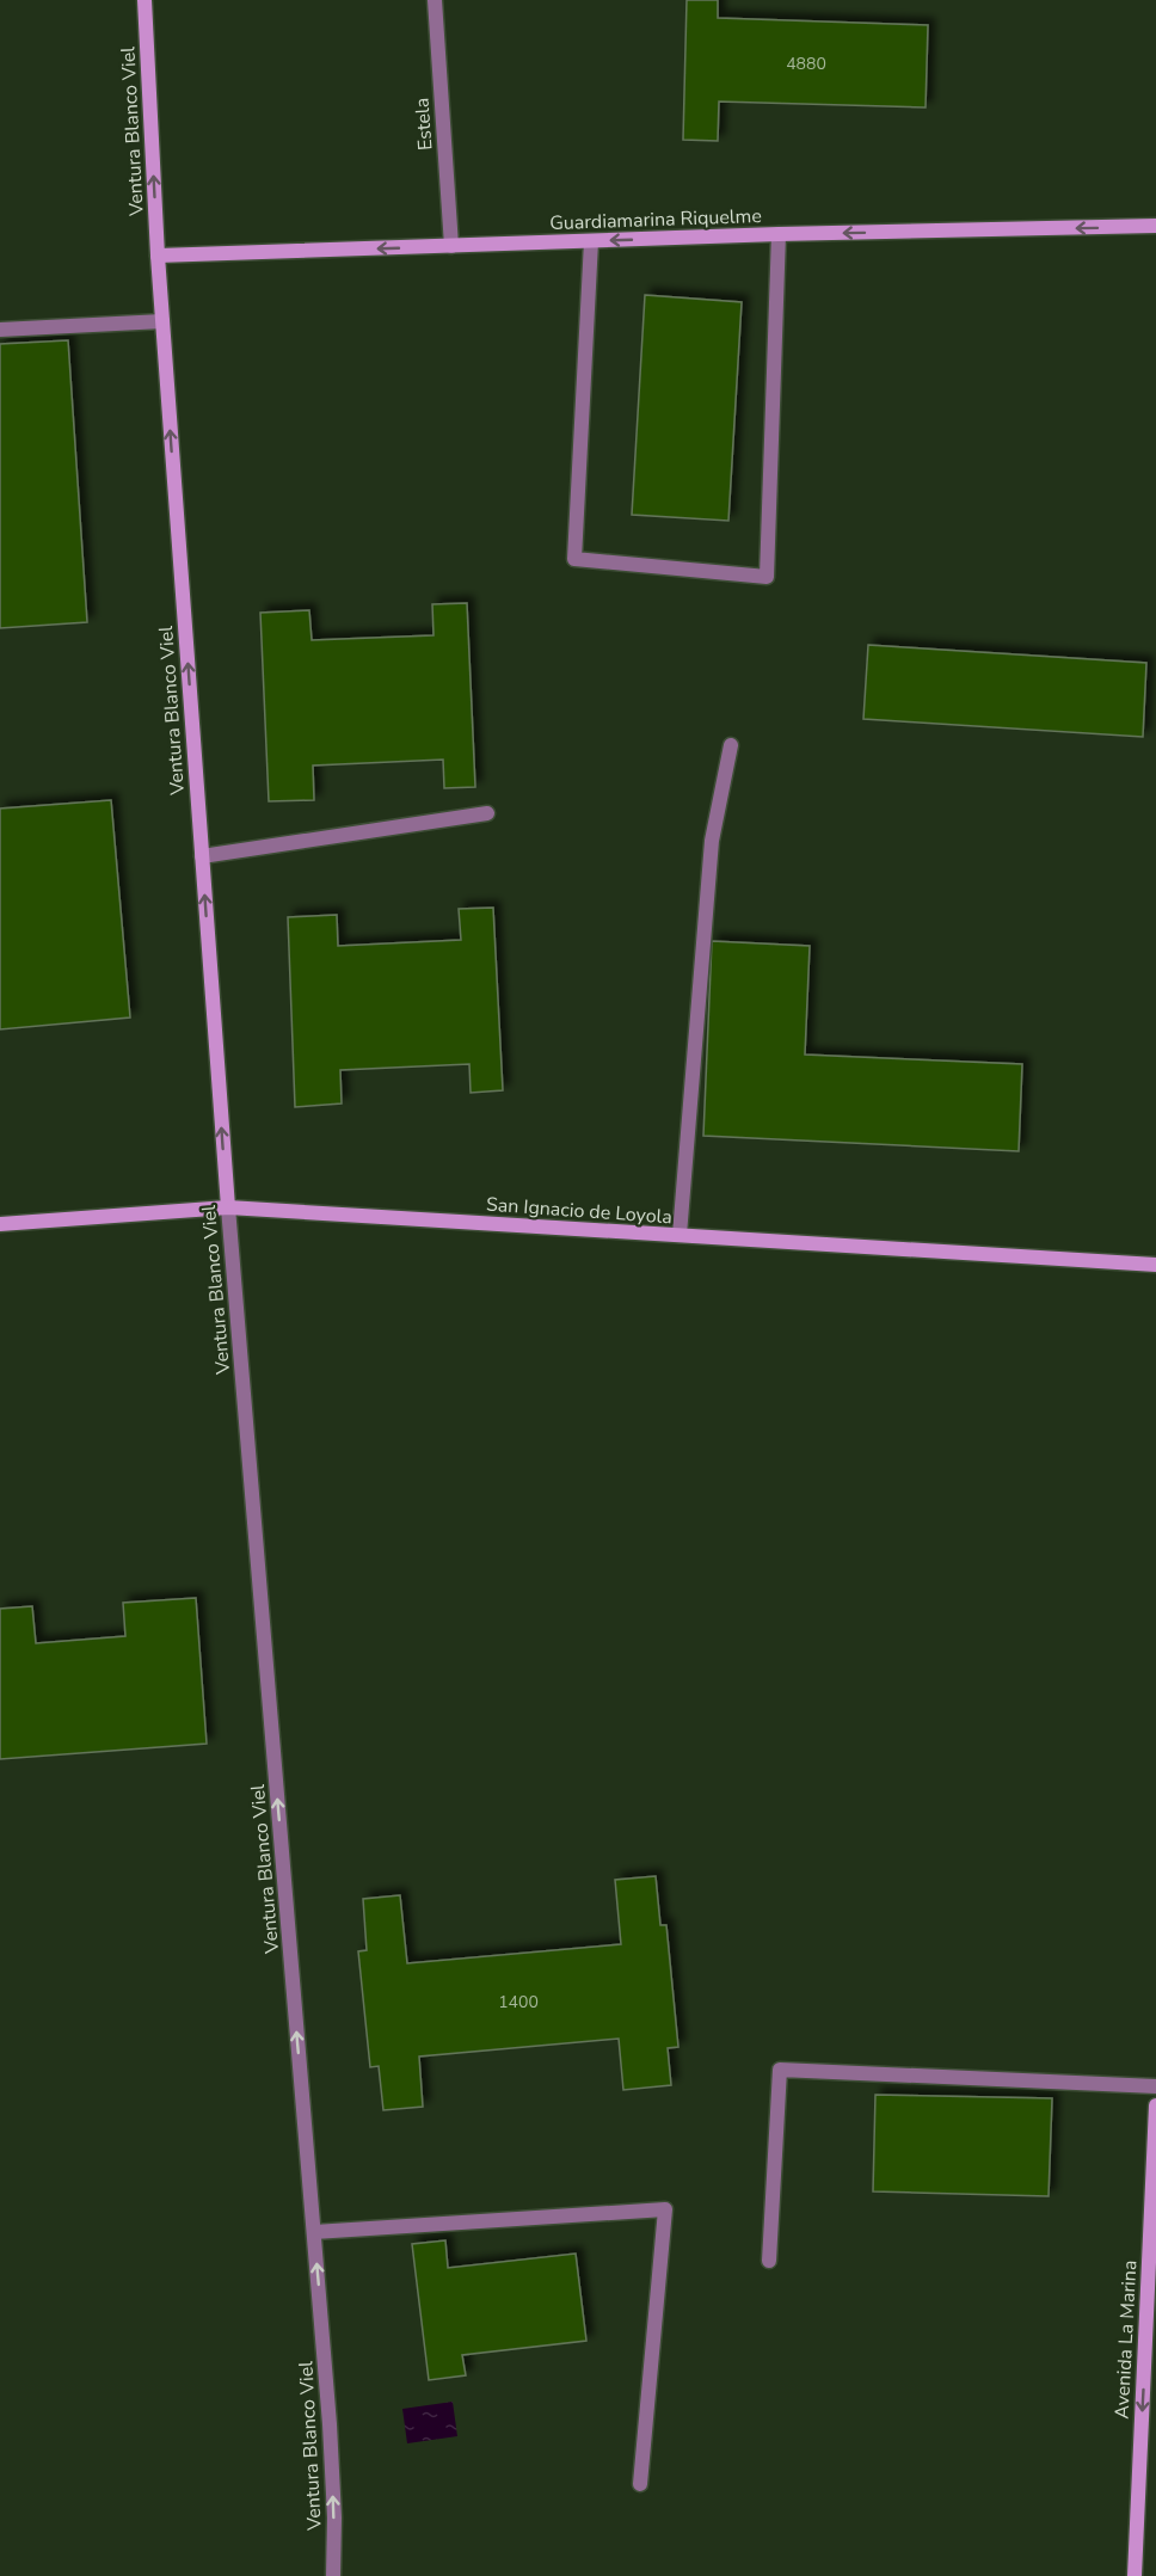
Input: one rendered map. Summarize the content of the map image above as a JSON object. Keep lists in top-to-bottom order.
{
  "streets": {
    "street": [
      "Estela",
      "Ventura Blanco Viel",
      "Guardiamarina Riquelme",
      "San Ignacio de Loyola",
      "Avenida La Marina"
    ]
  },
  "crossings": [
    ["Estela", "Guardiamarina Riquelme"],
    ["Ventura Blanco Viel", "Guardiamarina Riquelme"],
    ["Ventura Blanco Viel", "San Ignacio de Loyola"]
  ],
  "one_way": ["Ventura Blanco Viel", "Guardiamarina Riquelme", "Avenida La Marina"],
  "house_numbers": ["4880", "1400"]
}
